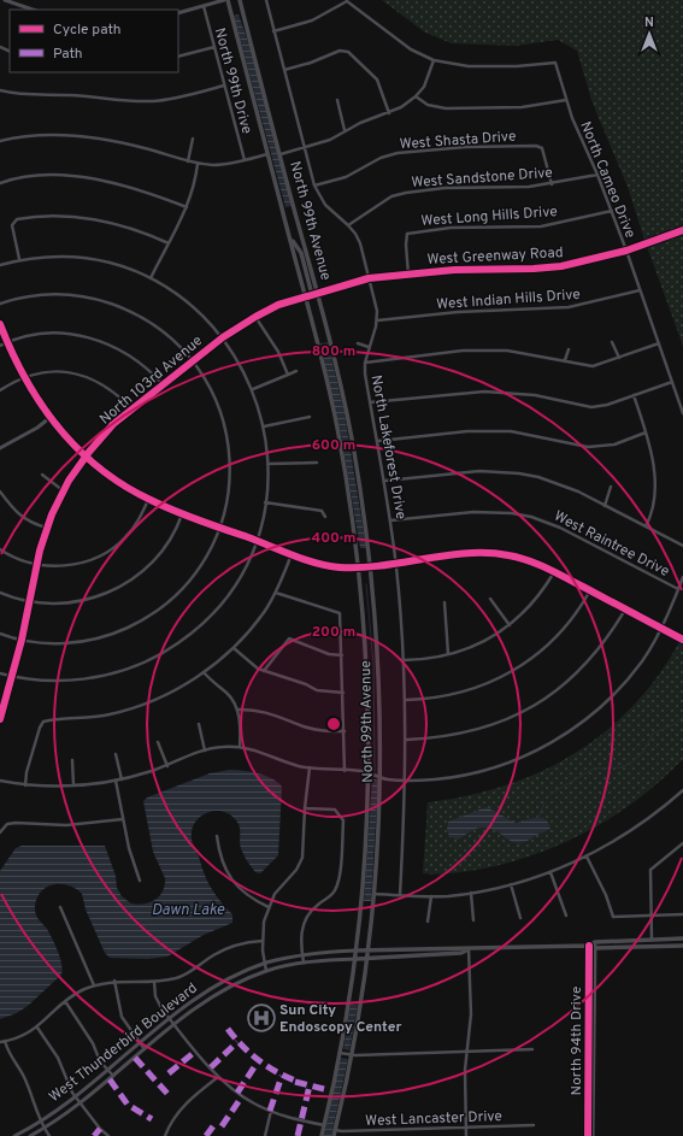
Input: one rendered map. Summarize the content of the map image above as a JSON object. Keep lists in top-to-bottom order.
{
  "streets": {
    "main road": ["North 99th Avenue"],
    "street": [
      "North 99th Drive",
      "West Shasta Drive",
      "West Sandstone Drive",
      "North Cameo Drive",
      "West Long Hills Drive",
      "West Greenway Road",
      "West Indian Hills Drive",
      "North 103rd Avenue",
      "North Lakeforest Drive",
      "West Raintree Drive",
      "North 94th Drive",
      "West Thunderbird Boulevard",
      "West Lancaster Drive"
    ]
  },
  "crossings": [
    ["West Shasta Drive", "West Sandstone Drive"],
    ["West Shasta Drive", "North Lakeforest Drive"],
    ["West Sandstone Drive", "North Cameo Drive"],
    ["West Sandstone Drive", "North Lakeforest Drive"],
    ["North Cameo Drive", "West Long Hills Drive"],
    ["North Cameo Drive", "West Greenway Road"],
    ["North Cameo Drive", "West Indian Hills Drive"],
    ["West Long Hills Drive", "West Greenway Road"],
    ["North 99th Avenue", "West Greenway Road"],
    ["North 99th Avenue", "North 103rd Avenue"],
    ["North 99th Avenue", "West Thunderbird Boulevard"],
    ["North 99th Avenue", "West Lancaster Drive"],
    ["West Greenway Road", "North 103rd Avenue"],
    ["West Greenway Road", "North Lakeforest Drive"],
    ["West Indian Hills Drive", "North Lakeforest Drive"],
    ["North Lakeforest Drive", "West Raintree Drive"]
  ],
  "water": ["Dawn Lake"],
  "places": {
    "hospital": ["Sun City Endoscopy Center"]
  },
  "legend": ["Cycle path", "Path"],
  "north": "top",
  "rings": [
    "800 m",
    "600 m",
    "400 m",
    "200 m"
  ]
}
